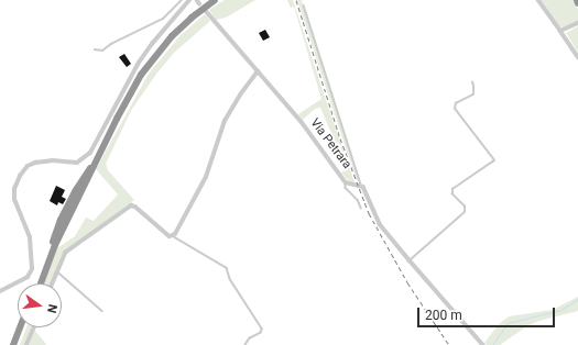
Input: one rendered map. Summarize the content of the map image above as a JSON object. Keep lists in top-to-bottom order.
{
  "streets": {
    "street": ["Via Petrara"]
  },
  "scale_bar": "200 m",
  "north": "right"
}
